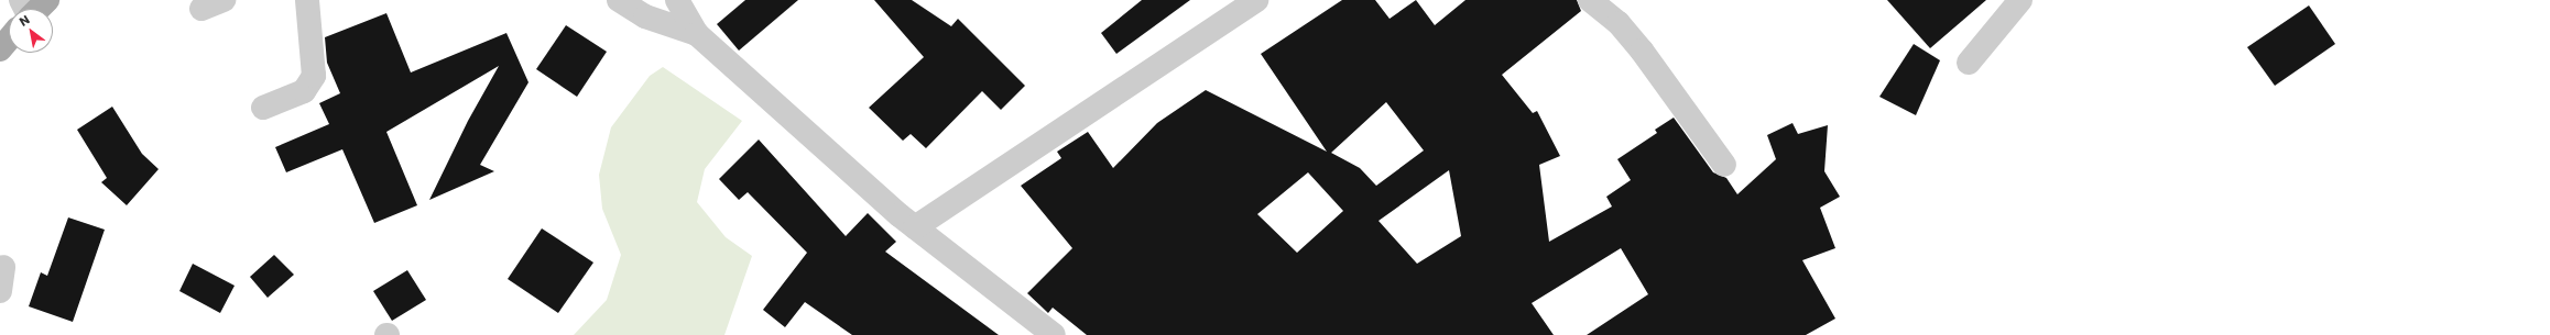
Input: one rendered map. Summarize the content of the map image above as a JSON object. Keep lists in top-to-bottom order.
{
  "north": "top left"
}
